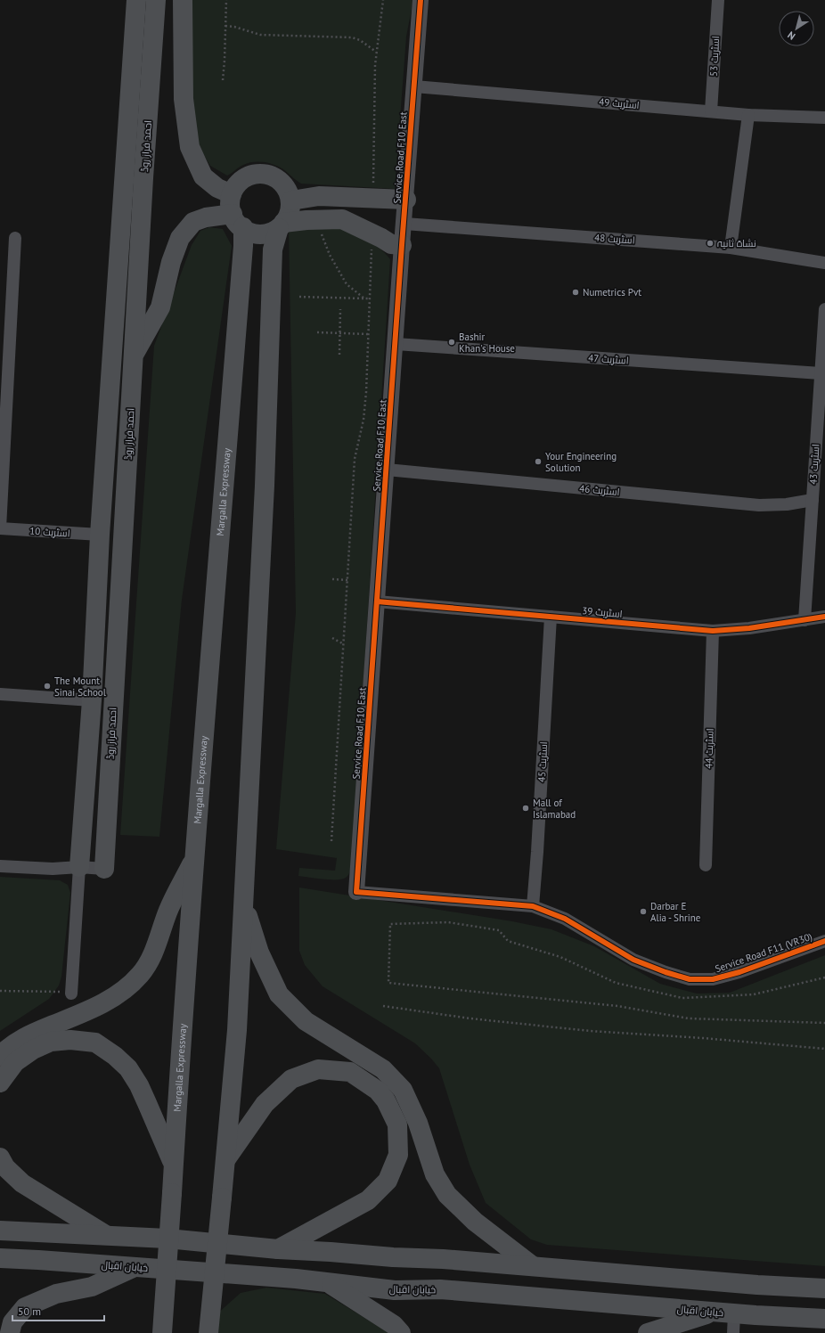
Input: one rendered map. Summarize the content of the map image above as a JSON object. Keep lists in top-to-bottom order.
{
  "streets": {
    "main road": ["احمد فراز روڈ", "Margalla Expressway", "خیابان اقبال"],
    "street": [
      "اسٹریٹ 53",
      "اسٹریٹ 49",
      "Service Road F10 East",
      "اسٹریٹ 48",
      "اسٹریٹ 47",
      "اسٹریٹ 43",
      "اسٹریٹ 46",
      "اسٹریٹ 10",
      "اسٹریٹ 39",
      "اسٹریٹ 44",
      "اسٹریٹ 45",
      "Service Road F11 (VR30)"
    ]
  },
  "crossings": [
    ["اسٹریٹ 53", "اسٹریٹ 49"],
    ["اسٹریٹ 49", "Service Road F10 East"],
    ["احمد فراز روڈ", "اسٹریٹ 10"],
    ["Service Road F10 East", "اسٹریٹ 48"],
    ["Service Road F10 East", "اسٹریٹ 47"],
    ["Service Road F10 East", "اسٹریٹ 46"],
    ["Service Road F10 East", "اسٹریٹ 39"],
    ["Service Road F10 East", "Service Road F11 (VR30)"],
    ["اسٹریٹ 47", "اسٹریٹ 43"],
    ["اسٹریٹ 43", "اسٹریٹ 46"],
    ["اسٹریٹ 43", "اسٹریٹ 39"],
    ["اسٹریٹ 39", "اسٹریٹ 44"],
    ["اسٹریٹ 39", "اسٹریٹ 45"],
    ["اسٹریٹ 45", "Service Road F11 (VR30)"]
  ],
  "places": [
    "نشاۃ ثانیہ",
    "Numetrics Pvt",
    "Bashir Khan's House",
    "Your Engineering Solution",
    "The Mount Sinai School",
    "Mall of Islamabad",
    "Darbar E Alia - Shrine"
  ],
  "scale_bar": "50 m",
  "north": "bottom left"
}
